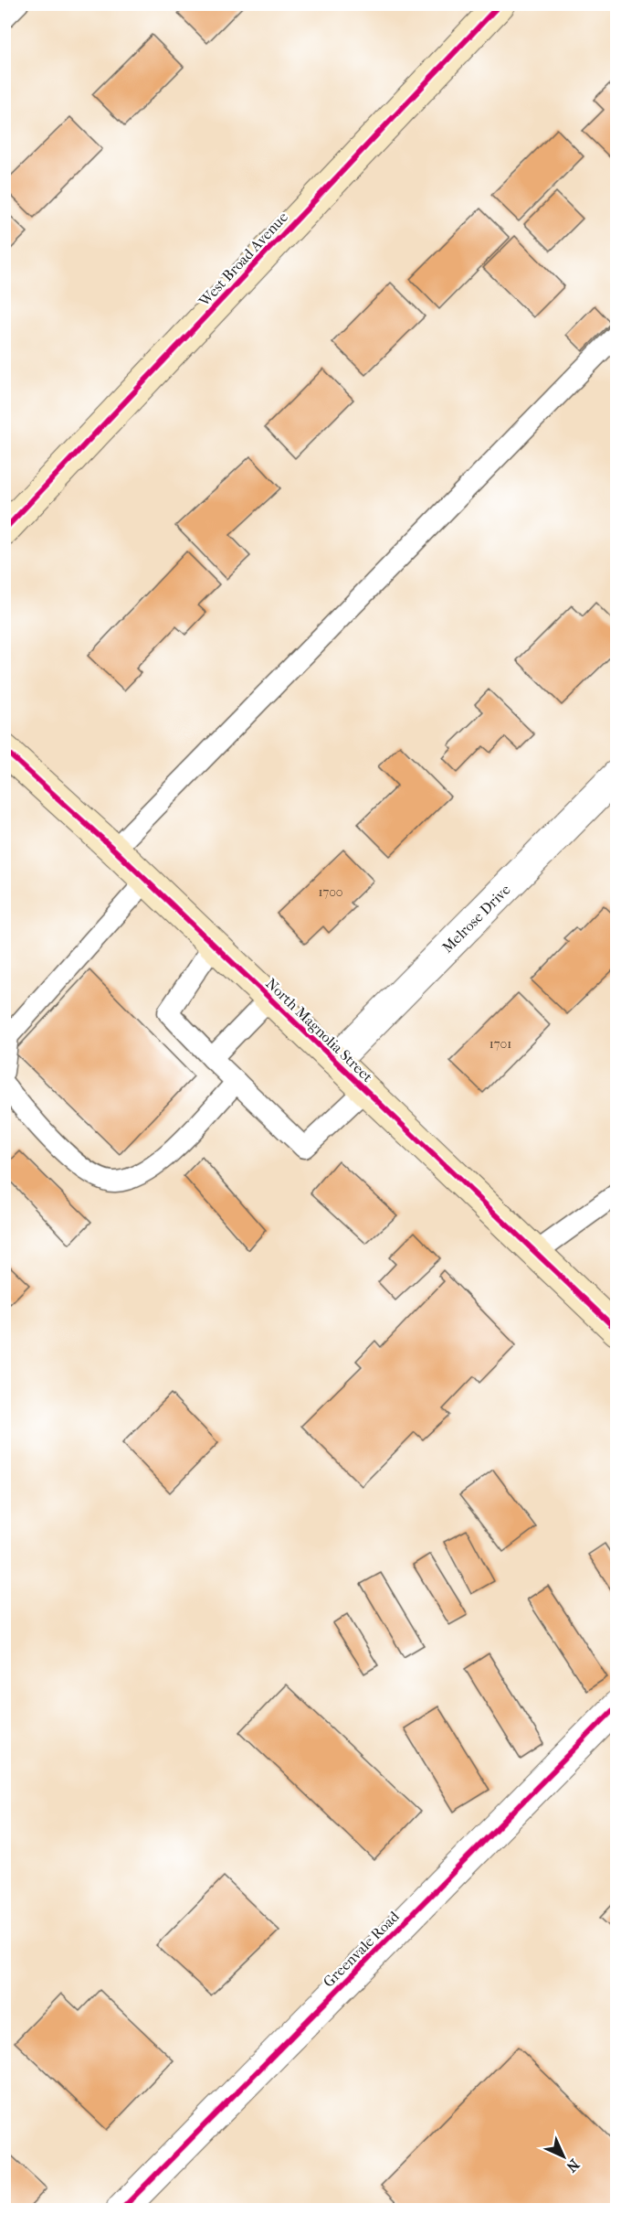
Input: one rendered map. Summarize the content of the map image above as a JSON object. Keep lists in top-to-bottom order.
{
  "streets": {
    "street": [
      "West Broad Avenue",
      "Melrose Drive",
      "North Magnolia Street",
      "Greenvale Road"
    ]
  },
  "crossings": [
    ["Melrose Drive", "North Magnolia Street"]
  ],
  "house_numbers": ["1700", "1701"],
  "north": "bottom right"
}
